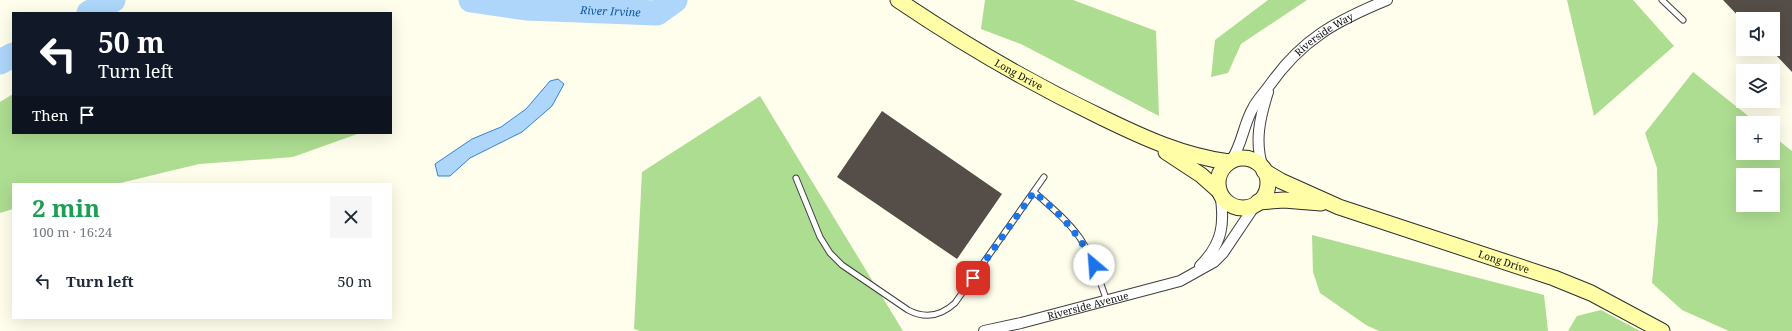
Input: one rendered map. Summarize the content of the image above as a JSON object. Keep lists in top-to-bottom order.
{
  "streets": {
    "main road": ["Long Drive"],
    "street": ["Riverside Way", "Riverside Avenue"]
  },
  "crossings": [
    ["Riverside Way", "Long Drive"],
    ["Riverside Way", "Riverside Avenue"],
    ["Long Drive", "Riverside Avenue"]
  ],
  "water": ["River Irvine"],
  "page": {
    "map_buttons": ["+", "−"],
    "turn": ["50 m", "Turn left"],
    "then": "Then",
    "heading": ["2 min", "100 m · 16:24"],
    "list": [
      {
        "name": "Turn left",
        "value": "50 m"
      }
    ]
  }
}
